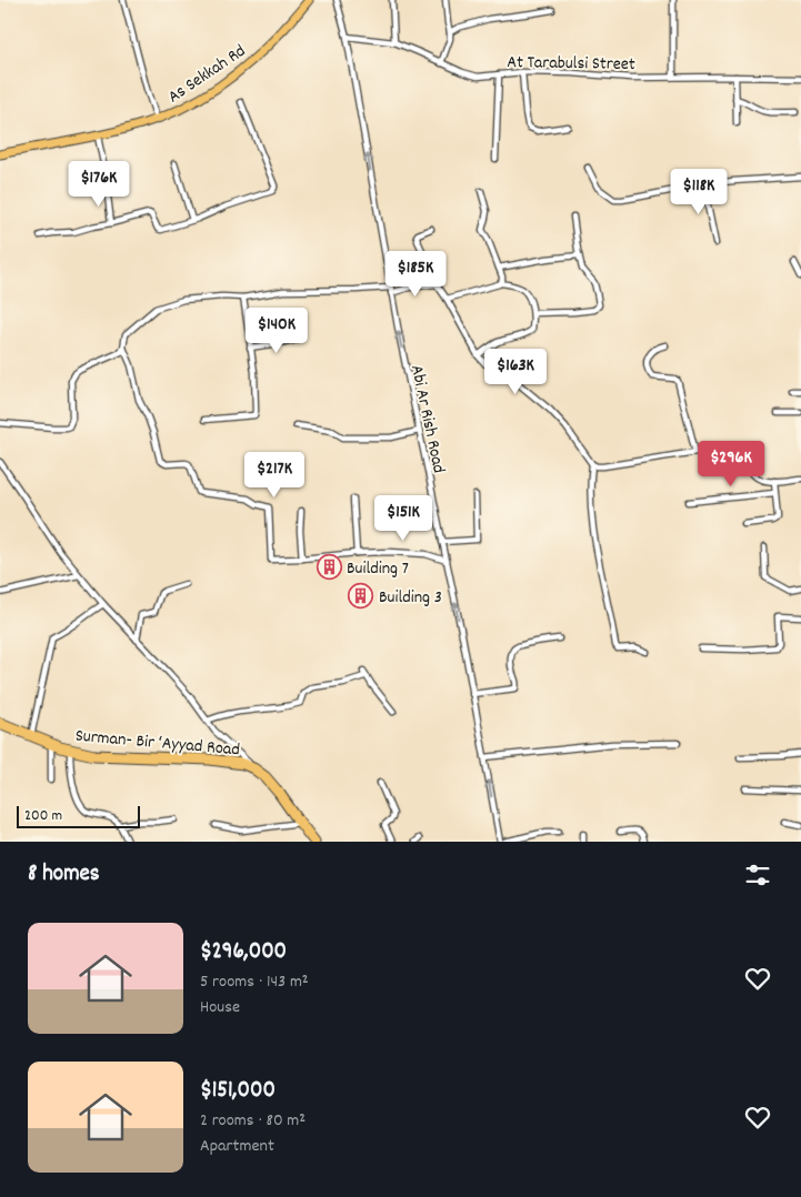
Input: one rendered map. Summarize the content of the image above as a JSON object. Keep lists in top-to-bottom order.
{
  "streets": {
    "highway": ["Surman- Bir ‘Ayyad Road"],
    "main road": ["As Sekkah Rd"],
    "street": ["At Tarabulsi Street", "Abi Ar Rish Road"]
  },
  "crossings": [
    ["At Tarabulsi Street", "Abi Ar Rish Road"]
  ],
  "one_way": ["Abi Ar Rish Road"],
  "places": {
    "building": ["Building 7", "Building 3"]
  },
  "scale_bar": "200 m",
  "page": {
    "price": [
      "$176K",
      "$118K",
      "$185K",
      "$140K",
      "$163K",
      "$296K",
      "$217K",
      "$151K"
    ],
    "scale": "200 m",
    "heading": "8 homes",
    "list": [
      {
        "name": "$296,000",
        "note": "5 rooms · 143 m² · House"
      },
      {
        "name": "$151,000",
        "note": "2 rooms · 80 m² · Apartment"
      }
    ]
  }
}
